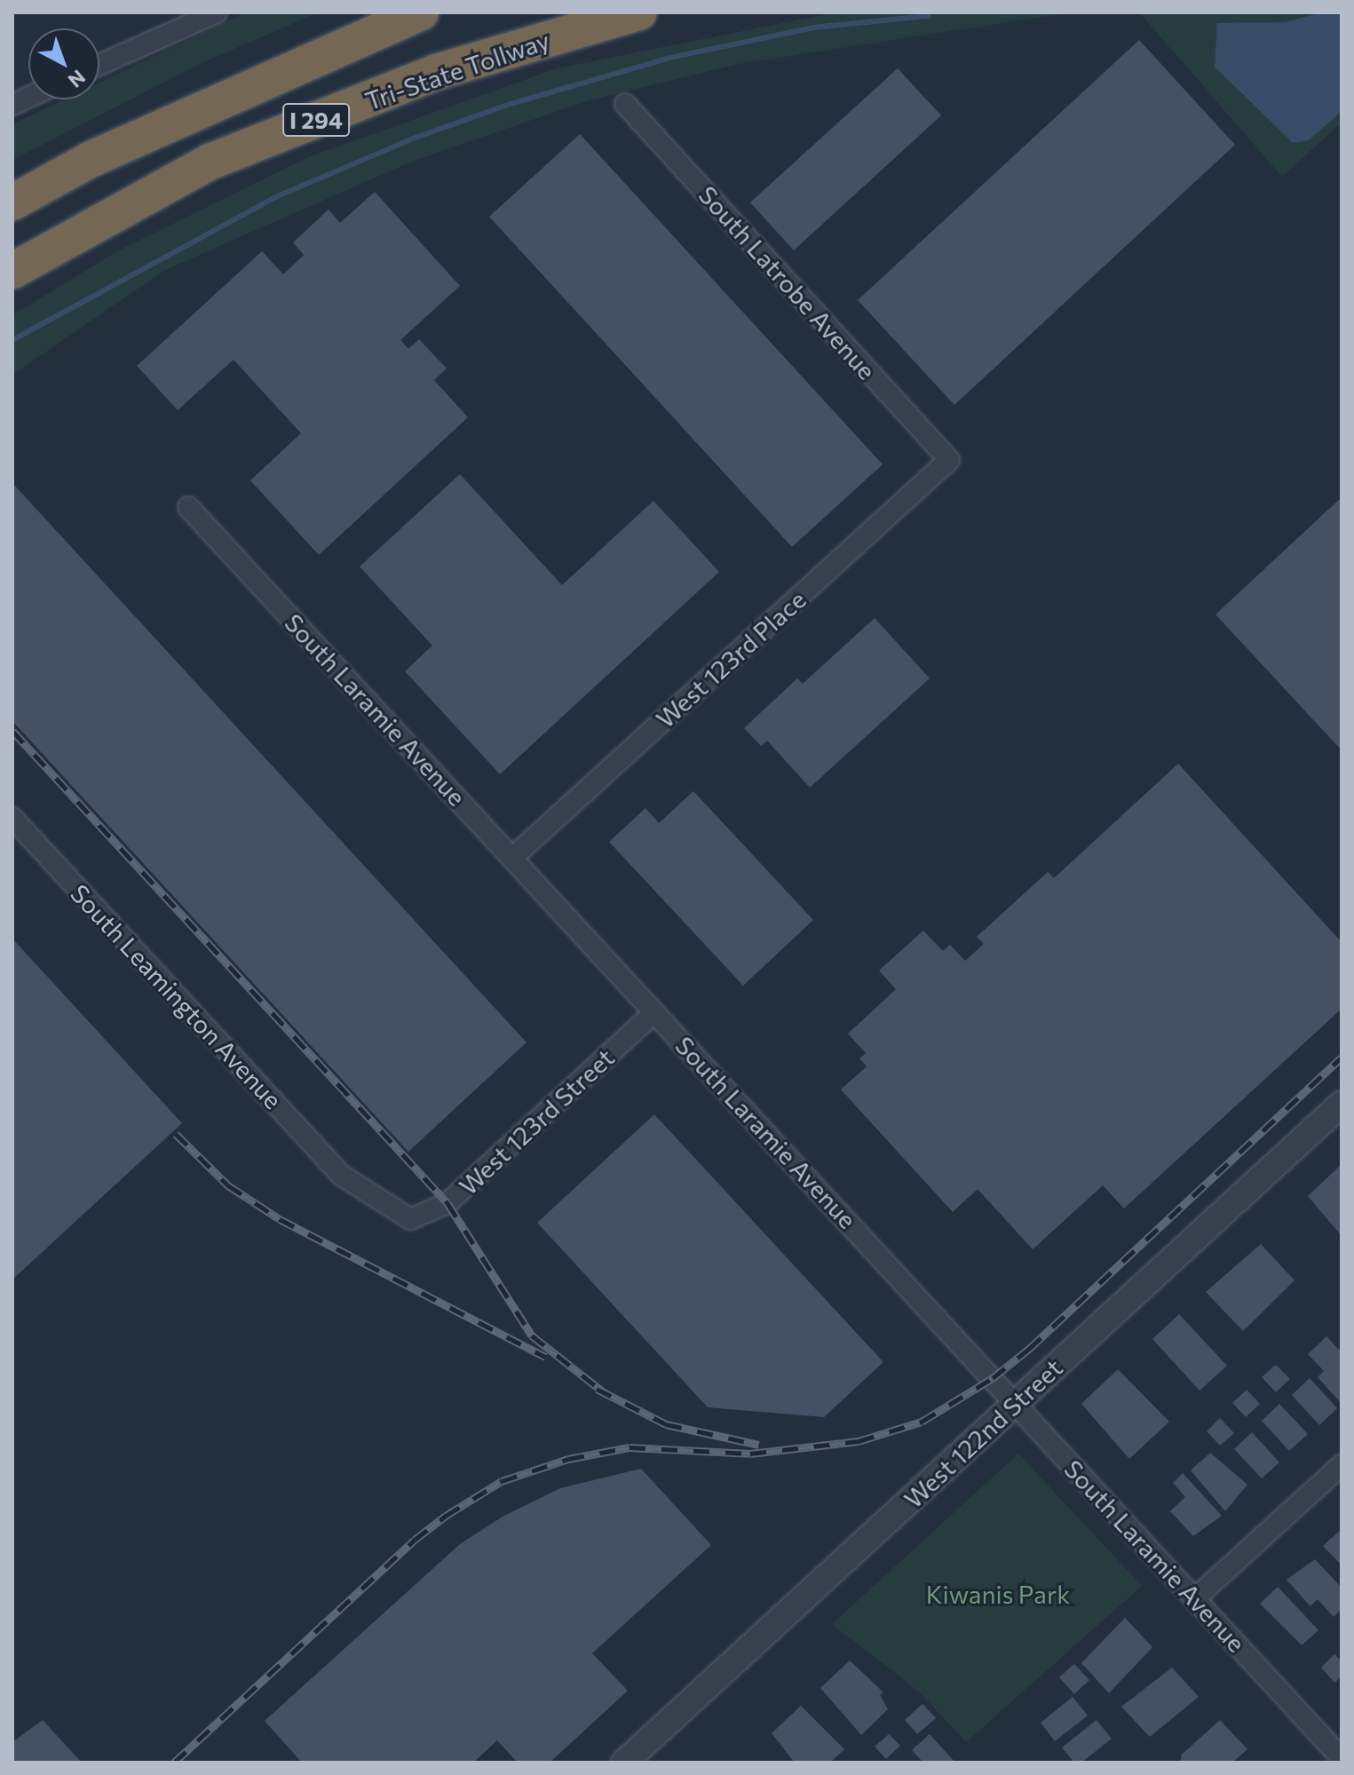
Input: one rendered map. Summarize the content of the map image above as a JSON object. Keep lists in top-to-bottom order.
{
  "streets": {
    "highway": ["Tri-State Tollway", "I 294"],
    "street": [
      "South Latrobe Avenue",
      "West 123rd Place",
      "South Laramie Avenue",
      "South Leamington Avenue",
      "West 123rd Street",
      "West 122nd Street"
    ]
  },
  "crossings": [
    ["South Latrobe Avenue", "West 123rd Place"],
    ["West 123rd Place", "South Laramie Avenue"],
    ["South Laramie Avenue", "West 123rd Street"],
    ["South Laramie Avenue", "West 122nd Street"],
    ["South Leamington Avenue", "West 123rd Street"]
  ],
  "parks": ["Kiwanis Park"],
  "north": "bottom right"
}
